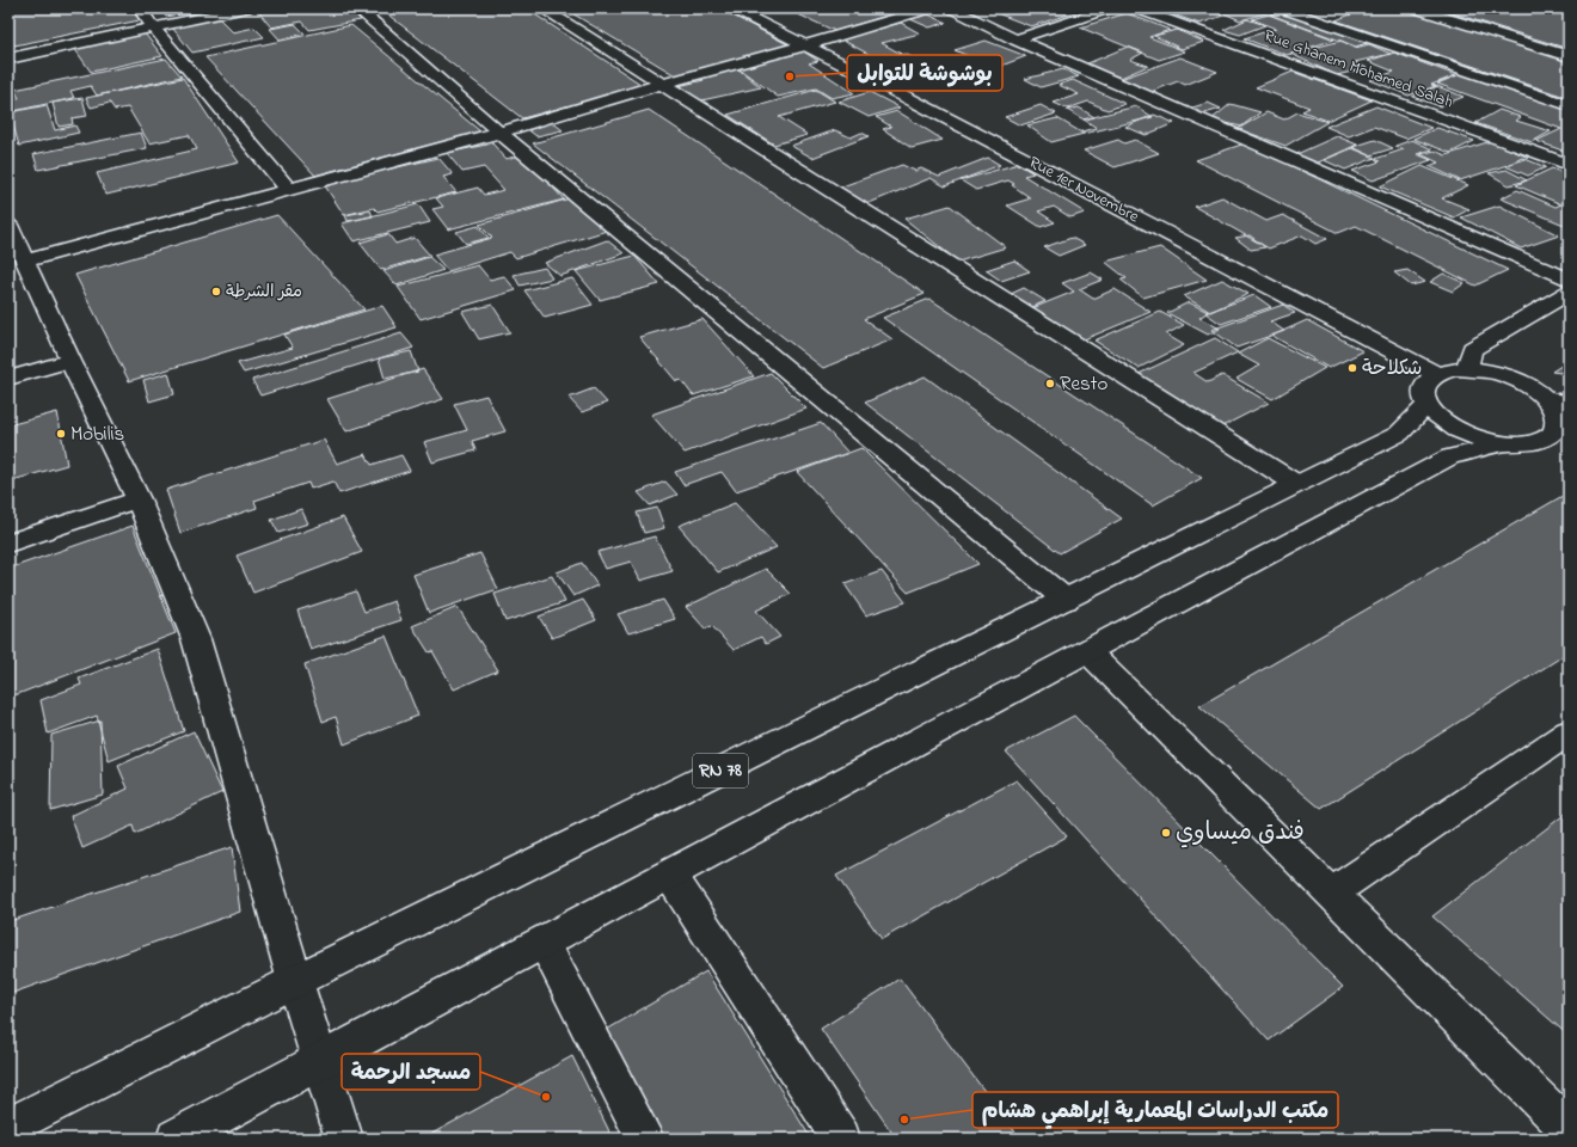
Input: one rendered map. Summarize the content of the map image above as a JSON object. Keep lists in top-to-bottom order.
{
  "streets": {
    "street": ["Rue Ghanem Mohamed Salah", "Rue 1er Novembre", "RN 78"]
  },
  "places": [
    "بوشوشة للتوابل",
    "مقر الشرطة",
    "شكلاحة",
    "Resto",
    "Mobilis",
    "فندق ميساوي",
    "مسجد الرحمة",
    "مكتب الدراسات المعمارية إبراهمي هشام"
  ]
}
